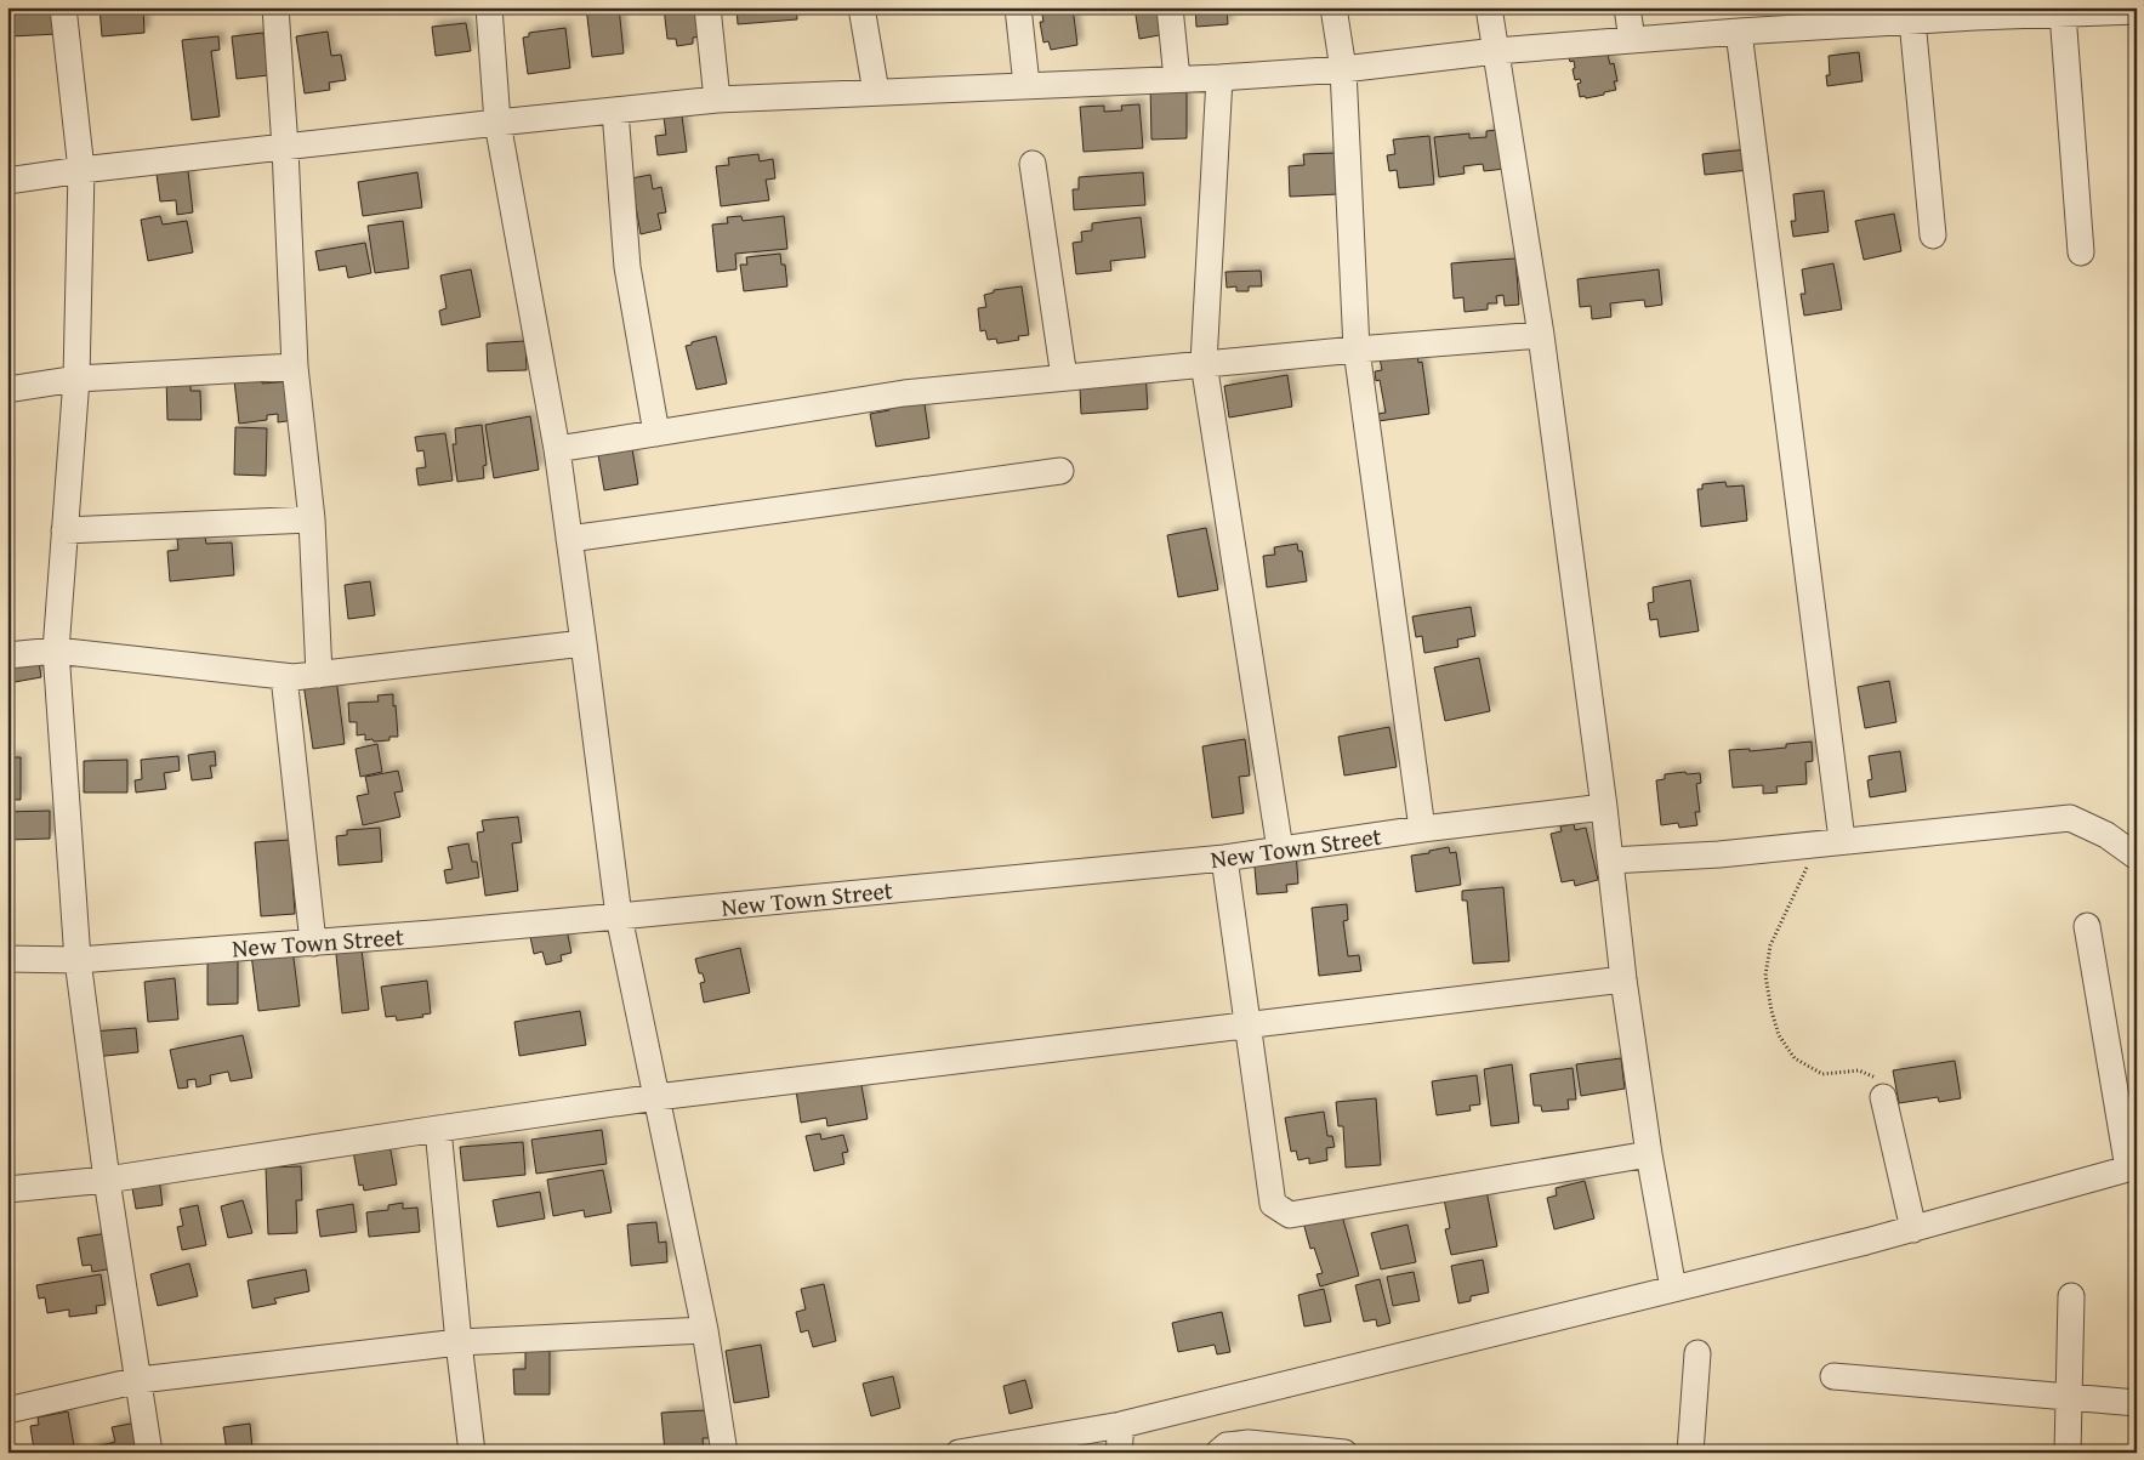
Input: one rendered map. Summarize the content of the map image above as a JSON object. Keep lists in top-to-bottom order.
{
  "streets": {
    "street": ["New Town Street"]
  }
}
